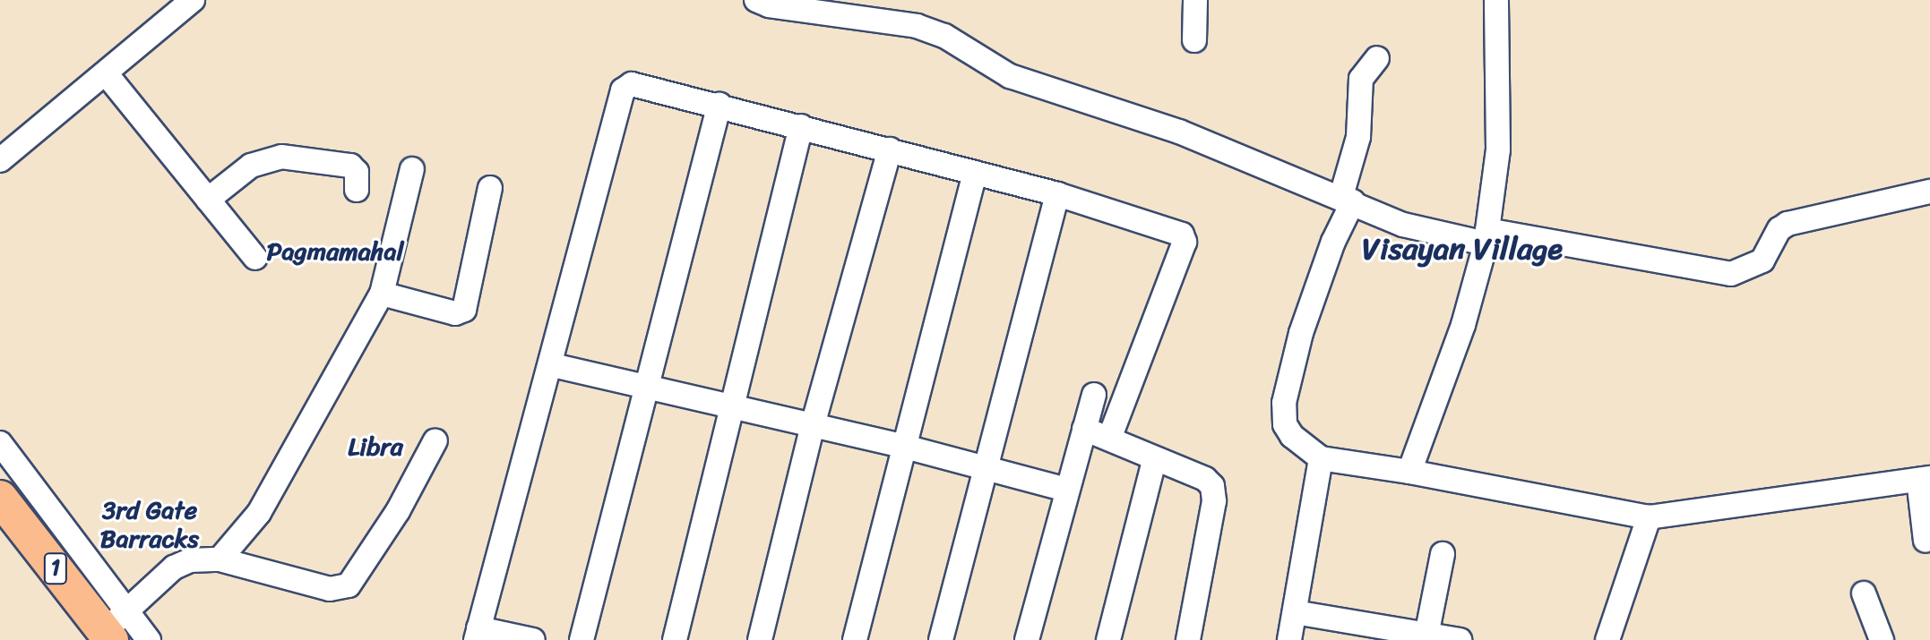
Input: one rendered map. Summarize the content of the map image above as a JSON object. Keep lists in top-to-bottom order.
{
  "streets": {
    "highway": ["1"]
  },
  "districts": [
    "Visayan Village",
    "Pagmamahal",
    "Libra",
    "3rd Gate Barracks"
  ]
}
